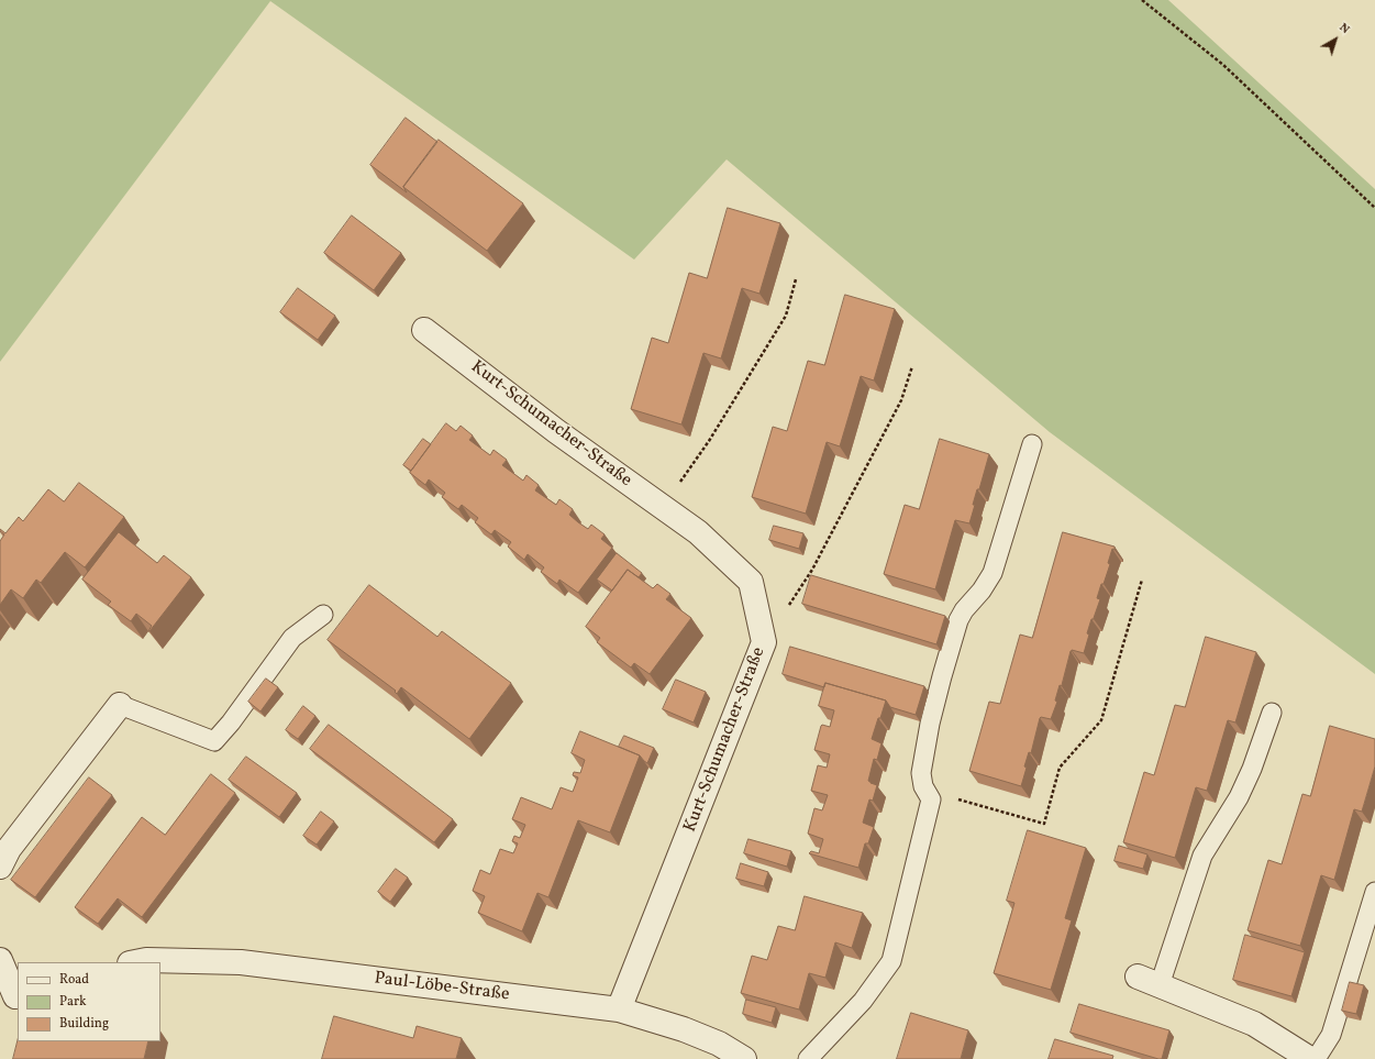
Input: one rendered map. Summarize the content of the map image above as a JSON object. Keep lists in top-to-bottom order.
{
  "streets": {
    "street": ["Kurt-Schumacher-Straße", "Paul-Löbe-Straße"]
  },
  "crossings": [
    ["Kurt-Schumacher-Straße", "Paul-Löbe-Straße"]
  ],
  "legend": ["Road", "Park", "Building"],
  "north": "top right"
}
